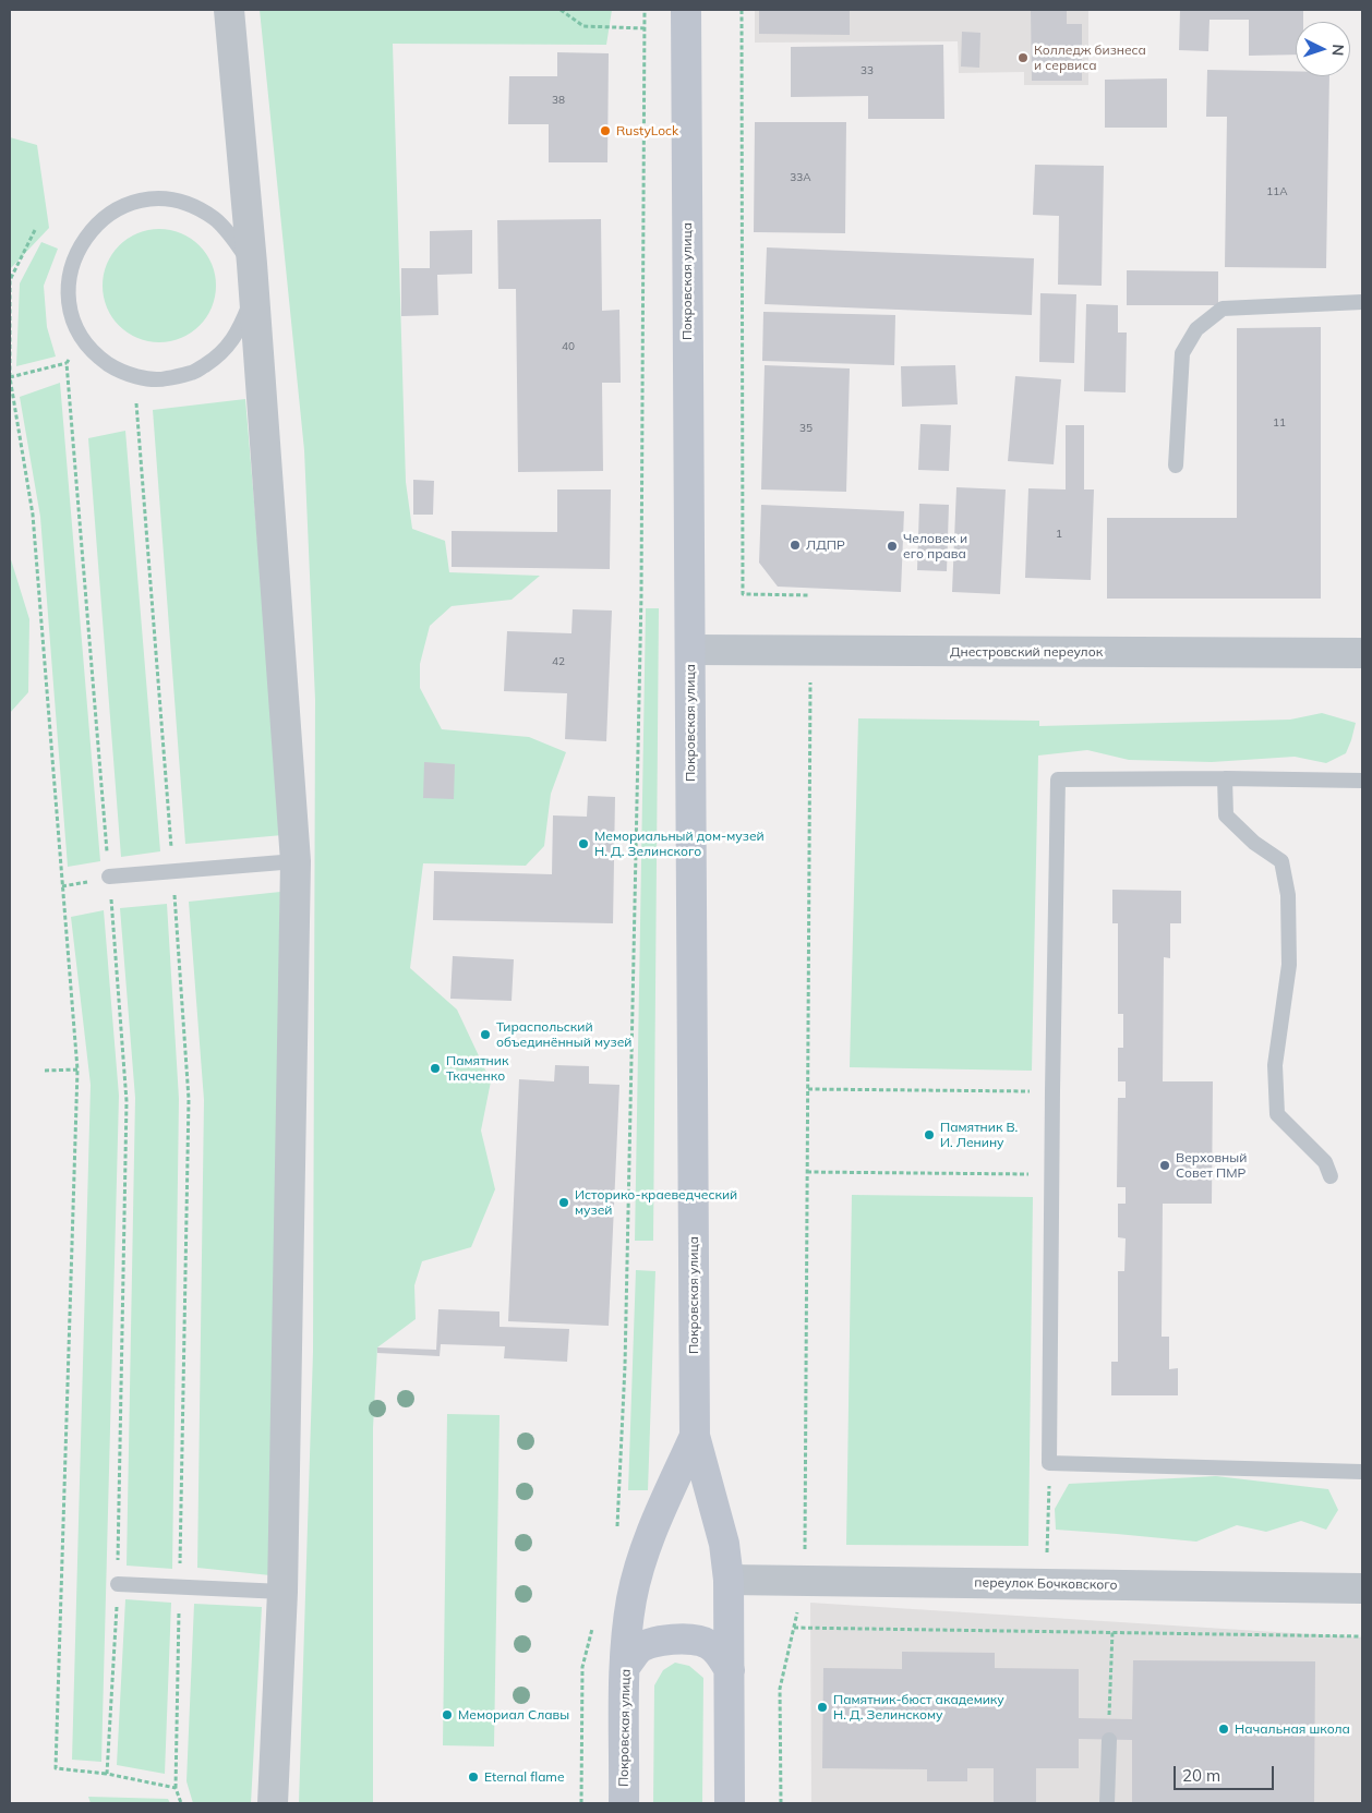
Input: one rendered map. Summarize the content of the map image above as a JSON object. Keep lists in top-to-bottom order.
{
  "streets": {
    "main road": ["Покровская улица"],
    "street": ["Днестровский переулок", "переулок Бочковского"]
  },
  "crossings": [
    ["Покровская улица", "Днестровский переулок"],
    ["Покровская улица", "переулок Бочковского"]
  ],
  "places": [
    "Колледж бизнеса и сервиса",
    "RustyLock",
    "ЛДПР",
    "Человек и его права",
    "Мемориальный дом-музей Н. Д. Зелинского",
    "Тираспольский объединённый музей",
    "Памятник Ткаченко",
    "Памятник В. И. Ленину",
    "Верховный Совет ПМР",
    "Историко-краеведческий музей",
    "Памятник-бюст академику Н. Д. Зелинскому",
    "Мемориал Славы",
    "Начальная школа",
    "Eternal flame"
  ],
  "house_numbers": [
    "33",
    "38",
    "33А",
    "11А",
    "40",
    "11",
    "35",
    "1",
    "42"
  ],
  "scale_bar": "20 m",
  "north": "right"
}
